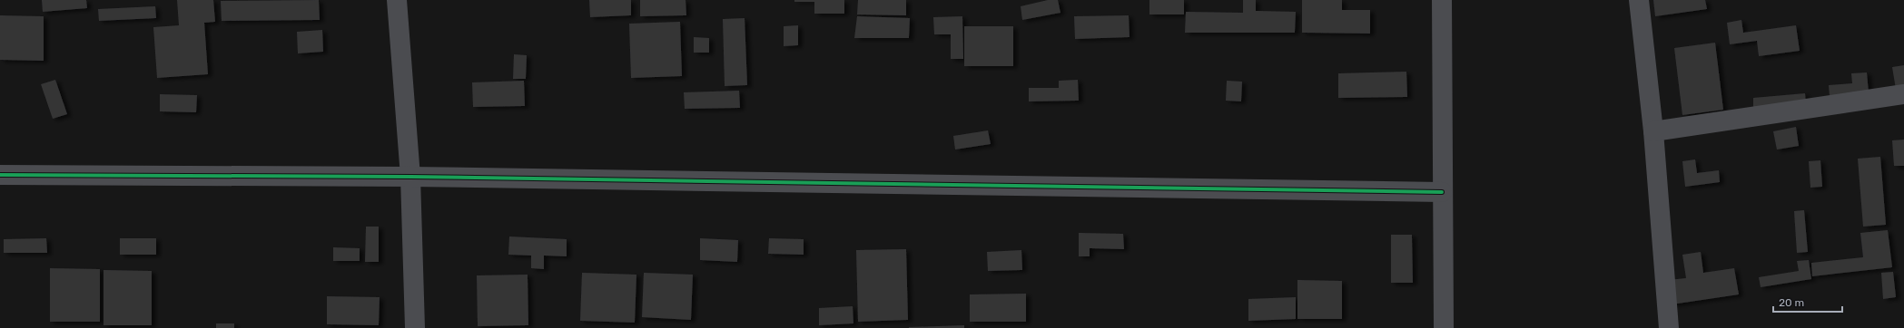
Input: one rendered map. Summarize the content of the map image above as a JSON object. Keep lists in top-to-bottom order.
{
  "scale_bar": "20 m"
}
